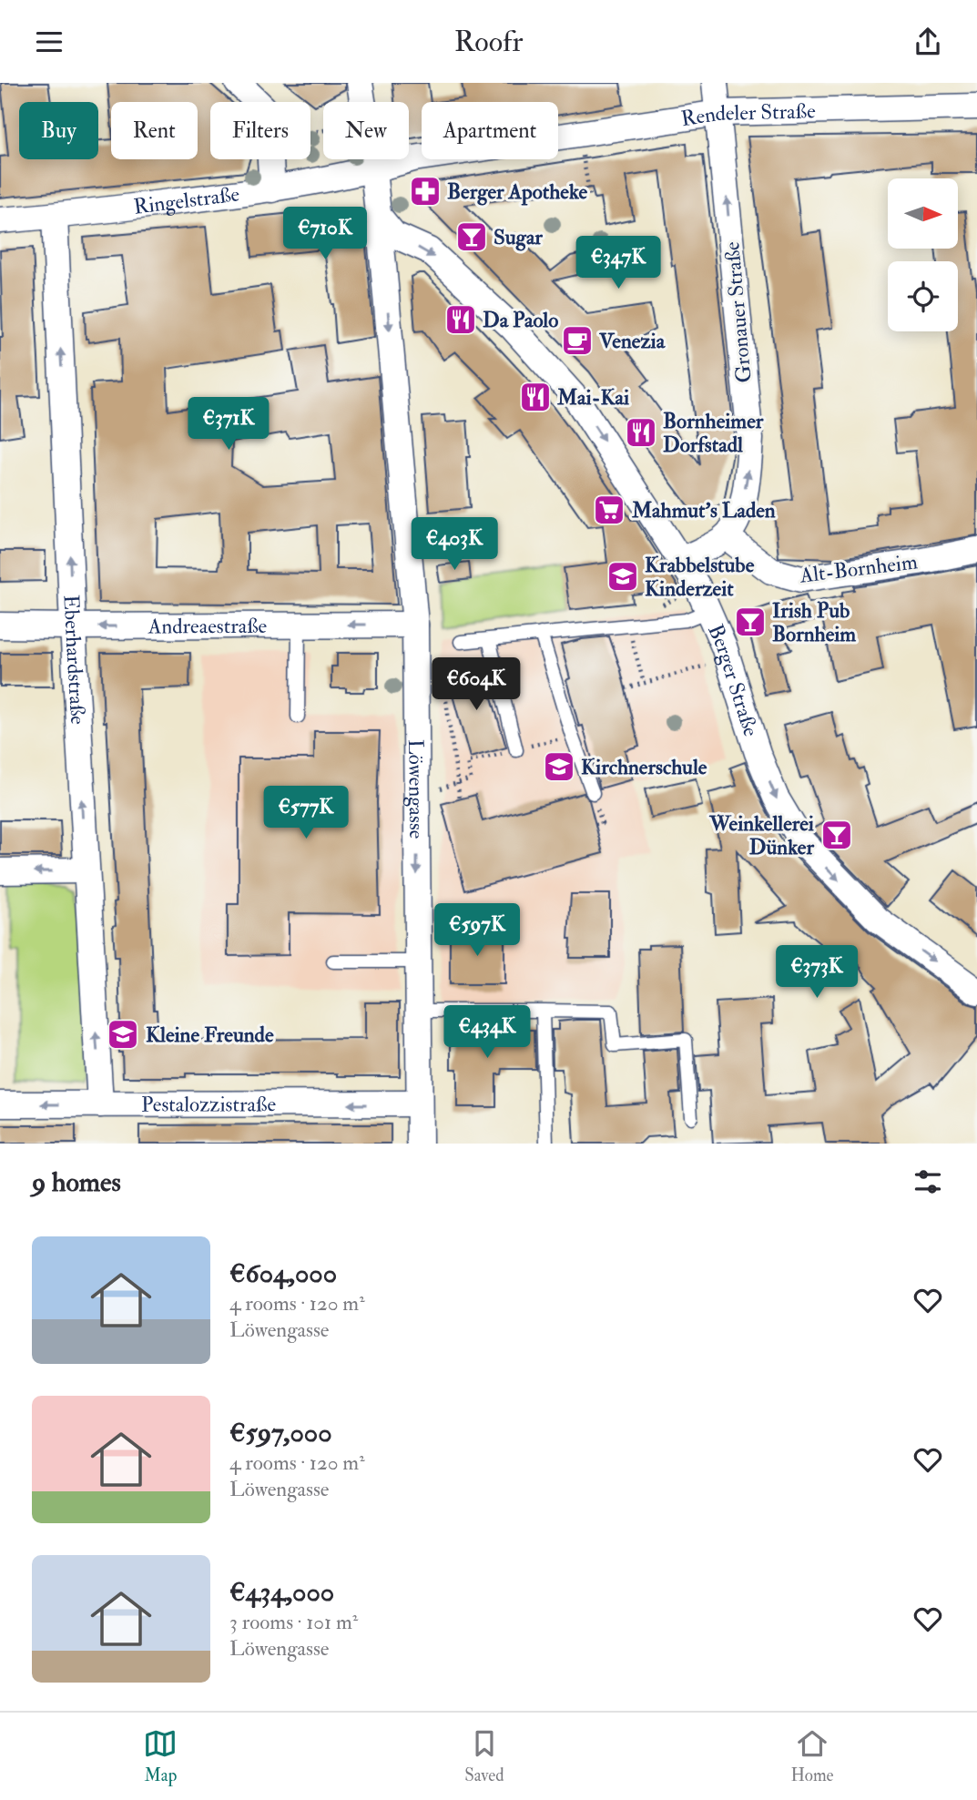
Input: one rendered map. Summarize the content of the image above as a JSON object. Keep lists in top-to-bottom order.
{
  "streets": {
    "street": [
      "Rendeler Straße",
      "Ringelstraße",
      "Gronauer Straße",
      "Alt-Bornheim",
      "Andreaestraße",
      "Eberhardstraße",
      "Berger Straße",
      "Löwengasse",
      "Pestalozzistraße"
    ]
  },
  "crossings": [
    ["Rendeler Straße", "Ringelstraße"],
    ["Rendeler Straße", "Gronauer Straße"],
    ["Rendeler Straße", "Löwengasse"],
    ["Ringelstraße", "Eberhardstraße"],
    ["Ringelstraße", "Löwengasse"],
    ["Gronauer Straße", "Alt-Bornheim"],
    ["Andreaestraße", "Eberhardstraße"],
    ["Andreaestraße", "Löwengasse"],
    ["Eberhardstraße", "Pestalozzistraße"],
    ["Berger Straße", "Löwengasse"],
    ["Löwengasse", "Pestalozzistraße"]
  ],
  "one_way": [
    "Gronauer Straße",
    "Andreaestraße",
    "Eberhardstraße",
    "Berger Straße",
    "Löwengasse",
    "Pestalozzistraße"
  ],
  "places": {
    "pharmacy": ["Berger Apotheke"],
    "bar": ["Sugar", "Irish Pub Bornheim", "Weinkellerei Dünker"],
    "restaurant": ["Da Paolo", "Mai-Kai", "Bornheimer Dorfstadl"],
    "cafe": ["Venezia"],
    "supermarket": ["Mahmut's Laden"],
    "school or university": ["Krabbelstube Kinderzeit", "Kirchnerschule", "Kleine Freunde"]
  },
  "north": "right",
  "page": {
    "header": "Roofr",
    "chip": [
      "Buy",
      "Rent",
      "Filters",
      "New",
      "Apartment"
    ],
    "price": [
      "€710K",
      "€347K",
      "€371K",
      "€403K",
      "€604K",
      "€577K",
      "€597K",
      "€373K",
      "€434K"
    ],
    "heading": "9 homes",
    "list": [
      {
        "name": "€604,000",
        "note": "4 rooms · 120 m² · Löwengasse"
      },
      {
        "name": "€597,000",
        "note": "4 rooms · 120 m² · Löwengasse"
      },
      {
        "name": "€434,000",
        "note": "3 rooms · 101 m² · Löwengasse"
      }
    ],
    "tabs": ["Map", "Saved", "Home"]
  }
}
